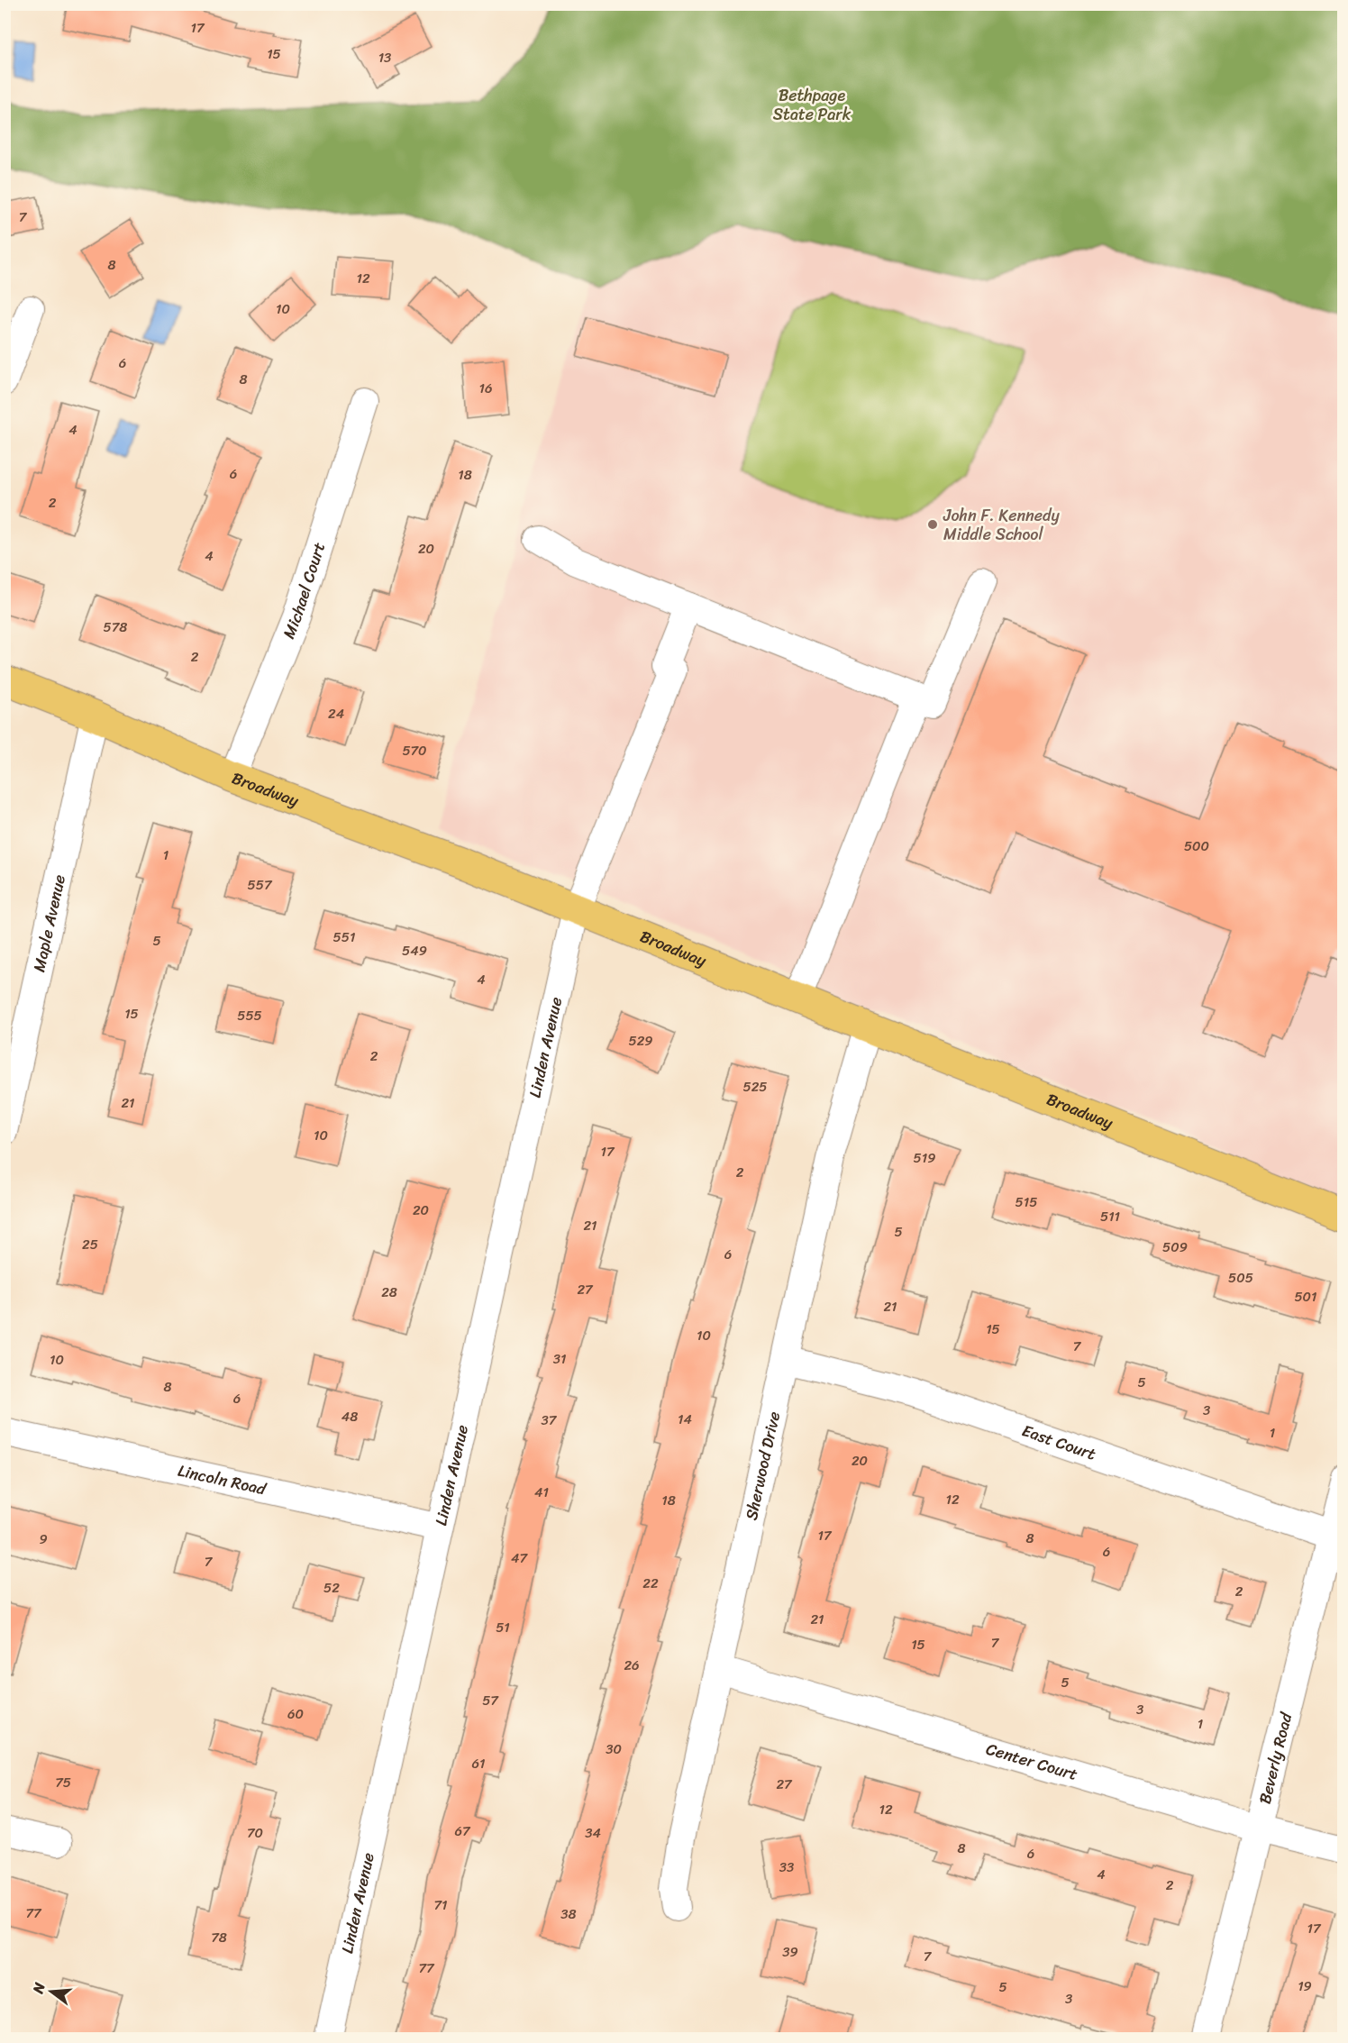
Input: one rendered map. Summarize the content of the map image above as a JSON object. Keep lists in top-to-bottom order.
{
  "streets": {
    "main road": ["Broadway"],
    "street": [
      "Michael Court",
      "Maple Avenue",
      "Linden Avenue",
      "East Court",
      "Sherwood Drive",
      "Lincoln Road",
      "Beverly Road",
      "Center Court"
    ]
  },
  "crossings": [
    ["Michael Court", "Broadway"],
    ["Broadway", "Maple Avenue"],
    ["Broadway", "Linden Avenue"],
    ["Broadway", "Sherwood Drive"],
    ["Linden Avenue", "Lincoln Road"],
    ["East Court", "Sherwood Drive"],
    ["East Court", "Beverly Road"],
    ["Sherwood Drive", "Center Court"],
    ["Beverly Road", "Center Court"]
  ],
  "parks": ["Bethpage State Park"],
  "places": ["John F. Kennedy Middle School"],
  "house_numbers": [
    "17",
    "15",
    "13",
    "7",
    "8",
    "12",
    "10",
    "6",
    "8",
    "16",
    "4",
    "6",
    "18",
    "2",
    "20",
    "4",
    "578",
    "2",
    "24",
    "570",
    "500",
    "1",
    "557",
    "551",
    "5",
    "549",
    "4",
    "15",
    "555",
    "529",
    "2",
    "525",
    "21",
    "10",
    "17",
    "519",
    "2",
    "515",
    "20",
    "511",
    "21",
    "5",
    "25",
    "509",
    "6",
    "505",
    "27",
    "28",
    "501",
    "21",
    "15",
    "10",
    "7",
    "31",
    "10",
    "5",
    "8",
    "6",
    "3",
    "48",
    "14",
    "37",
    "1",
    "20",
    "41",
    "12",
    "18",
    "17",
    "8",
    "9",
    "6",
    "47",
    "7",
    "22",
    "52",
    "2",
    "21",
    "51",
    "7",
    "15",
    "26",
    "5",
    "57",
    "3",
    "60",
    "1",
    "30",
    "61",
    "75",
    "27",
    "12",
    "67",
    "70",
    "34",
    "8",
    "6",
    "33",
    "4",
    "2",
    "71",
    "77",
    "38",
    "17",
    "78",
    "39",
    "7",
    "77",
    "19",
    "5",
    "3"
  ],
  "north": "left"
}
